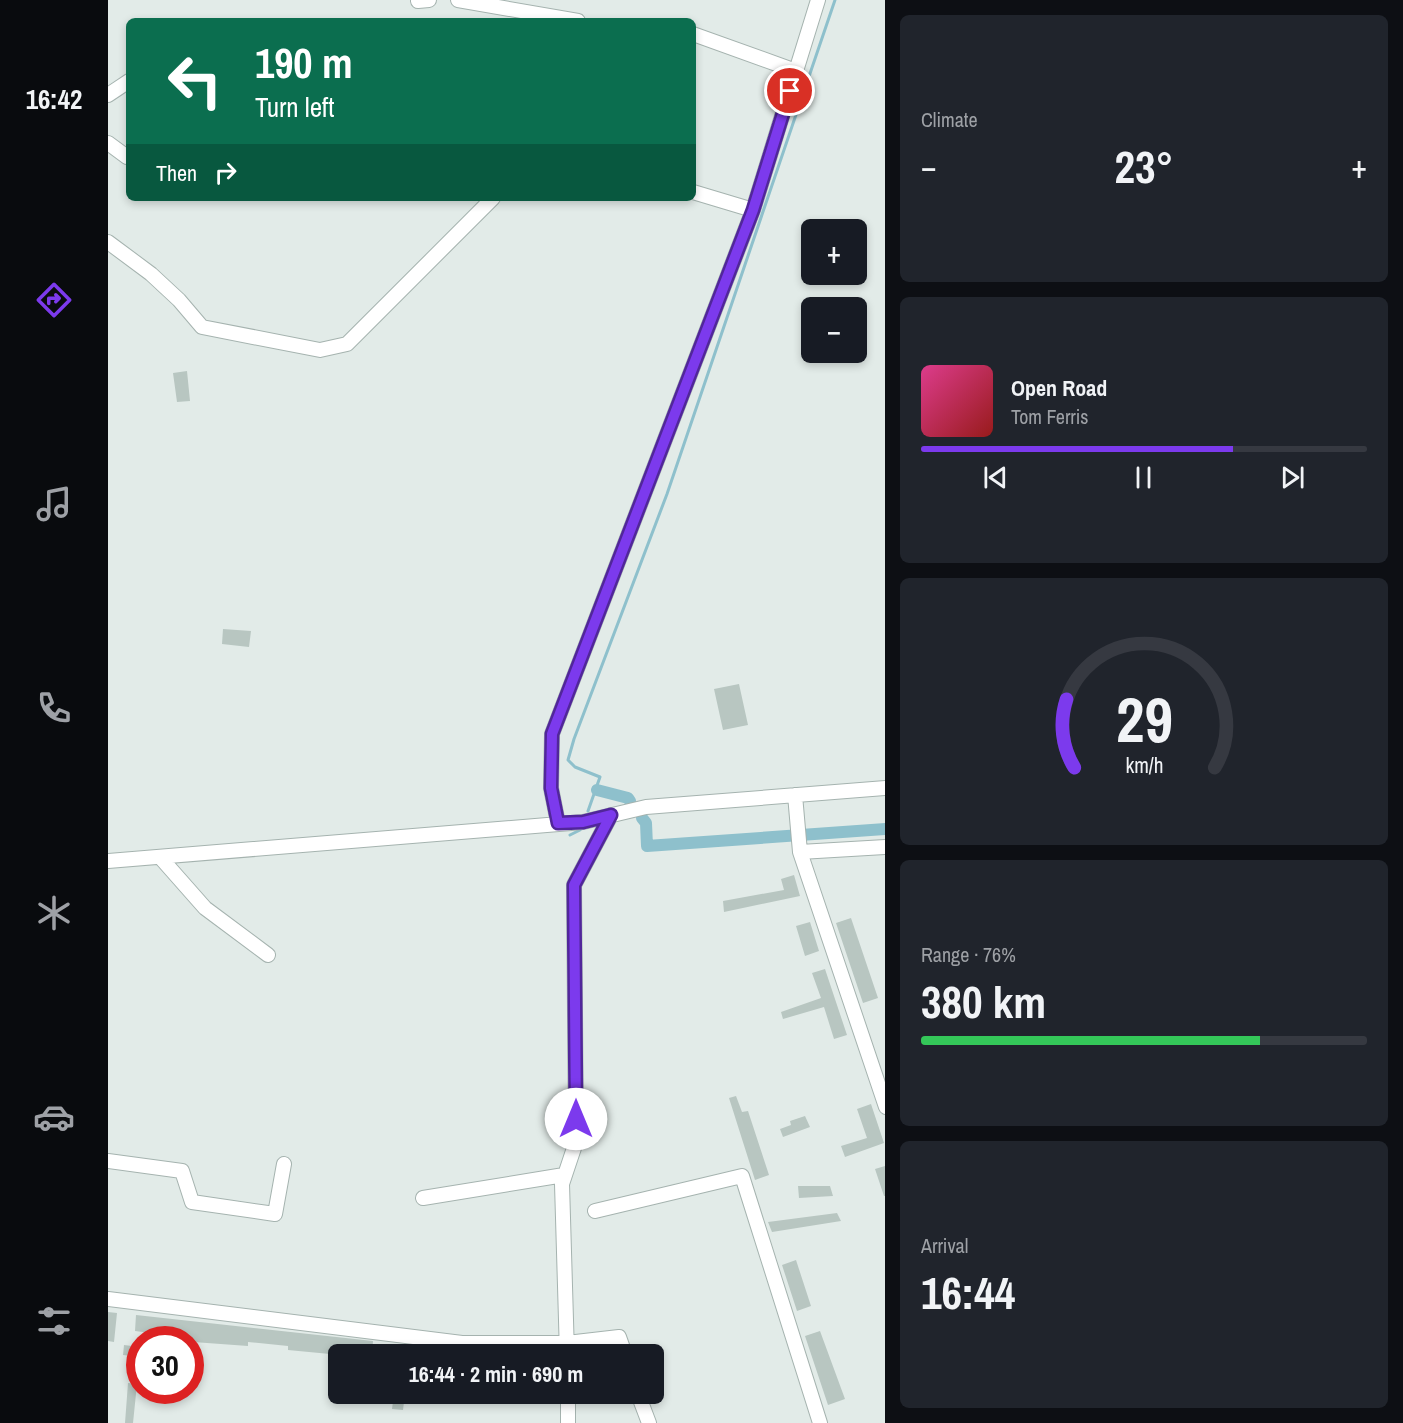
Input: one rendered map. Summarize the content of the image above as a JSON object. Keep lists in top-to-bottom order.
{
  "page": {
    "tabs": "16:42",
    "tile": [
      "Climate",
      ["Range · 76%", "380 km"],
      ["Arrival", "16:44"]
    ],
    "turn": ["190 m", "Turn left"],
    "heat": ["−", "23°", "+"],
    "then": "Then",
    "map_buttons": ["+", "−"],
    "song": ["Open Road", "Tom Ferris"],
    "limit": "30",
    "trip": "16:44 · 2 min · 690 m",
    "gauge": ["29", "km/h"]
  }
}
